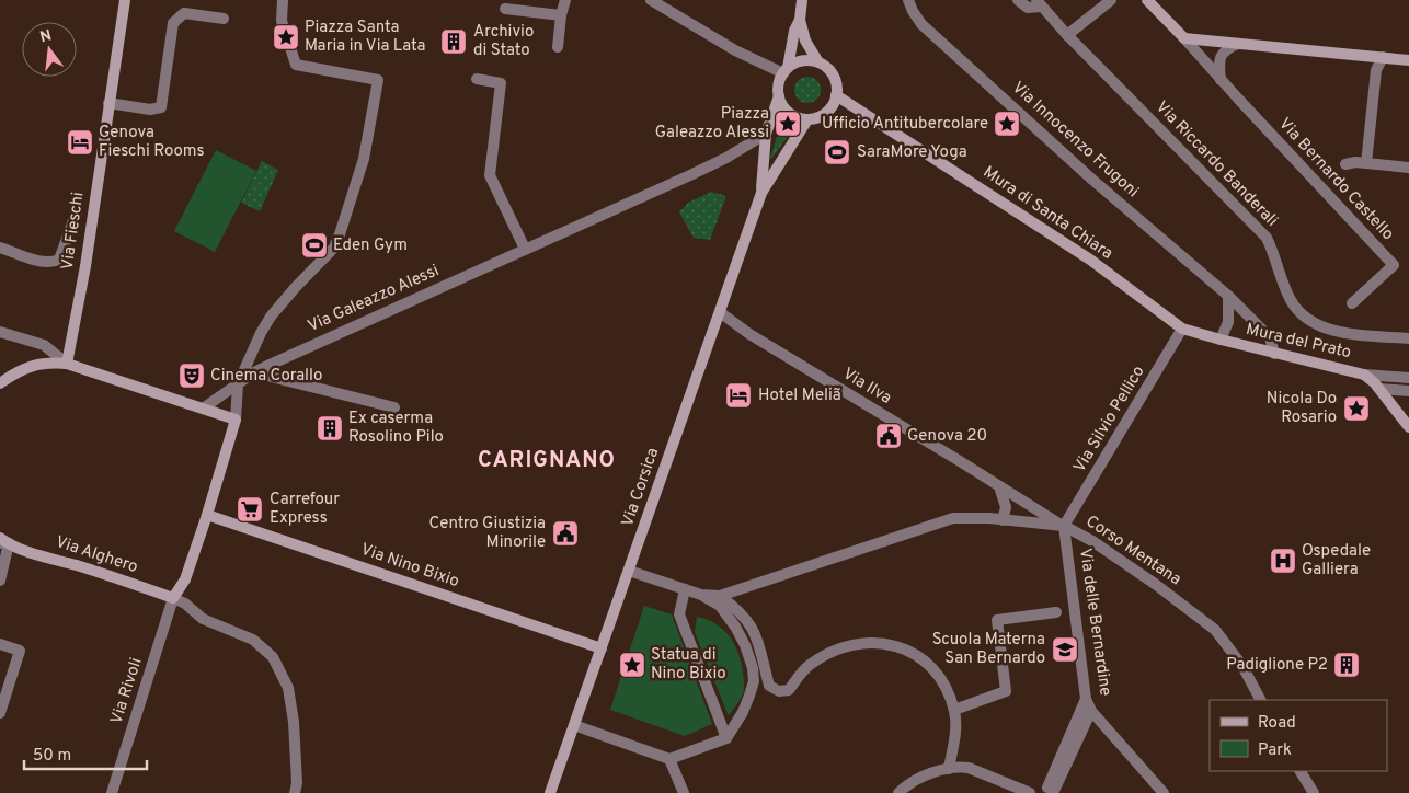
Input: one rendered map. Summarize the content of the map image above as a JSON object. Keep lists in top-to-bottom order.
{
  "streets": {
    "street": [
      "Via Innocenzo Frugoni",
      "Via Riccardo Banderali",
      "Via Bernardo Castello",
      "Mura di Santa Chiara",
      "Via Fieschi",
      "Via Galeazzo Alessi",
      "Mura del Prato",
      "Via Ilva",
      "Via Silvio Pellico",
      "Via Corsica",
      "Corso Mentana",
      "Via Alghero",
      "Via Nino Bixio",
      "Via delle Bernardine",
      "Via Rivoli"
    ]
  },
  "crossings": [
    ["Via Innocenzo Frugoni", "Mura del Prato"],
    ["Mura di Santa Chiara", "Mura del Prato"],
    ["Mura di Santa Chiara", "Via Silvio Pellico"],
    ["Mura del Prato", "Via Silvio Pellico"],
    ["Via Ilva", "Via Silvio Pellico"],
    ["Via Ilva", "Via Corsica"],
    ["Via Ilva", "Corso Mentana"],
    ["Via Ilva", "Via delle Bernardine"],
    ["Via Silvio Pellico", "Corso Mentana"],
    ["Via Silvio Pellico", "Via delle Bernardine"],
    ["Via Corsica", "Via Nino Bixio"],
    ["Corso Mentana", "Via delle Bernardine"],
    ["Via Alghero", "Via Rivoli"]
  ],
  "districts": ["CARIGNANO"],
  "places": {
    "place": [
      "Piazza Santa Maria in Via Lata",
      "Piazza Galeazzo Alessi",
      "Ufficio Antitubercolare",
      "Nicola Do Rosario",
      "Statua di Nino Bixio"
    ],
    "building": ["Archivio di Stato", "Ex caserma Rosolino Pilo", "Padiglione P2"],
    "hotel": ["Genova Fieschi Rooms", "Hotel Meliã"],
    "sports": ["SaraMore Yoga", "Eden Gym"],
    "theatre": ["Cinema Corallo"],
    "public building": ["Genova 20", "Centro Giustizia Minorile"],
    "supermarket": ["Carrefour Express"],
    "hospital": ["Ospedale Galliera"],
    "school or university": ["Scuola Materna San Bernardo"]
  },
  "legend": ["Road", "Park"],
  "scale_bar": "50 m",
  "north": "top"
}
